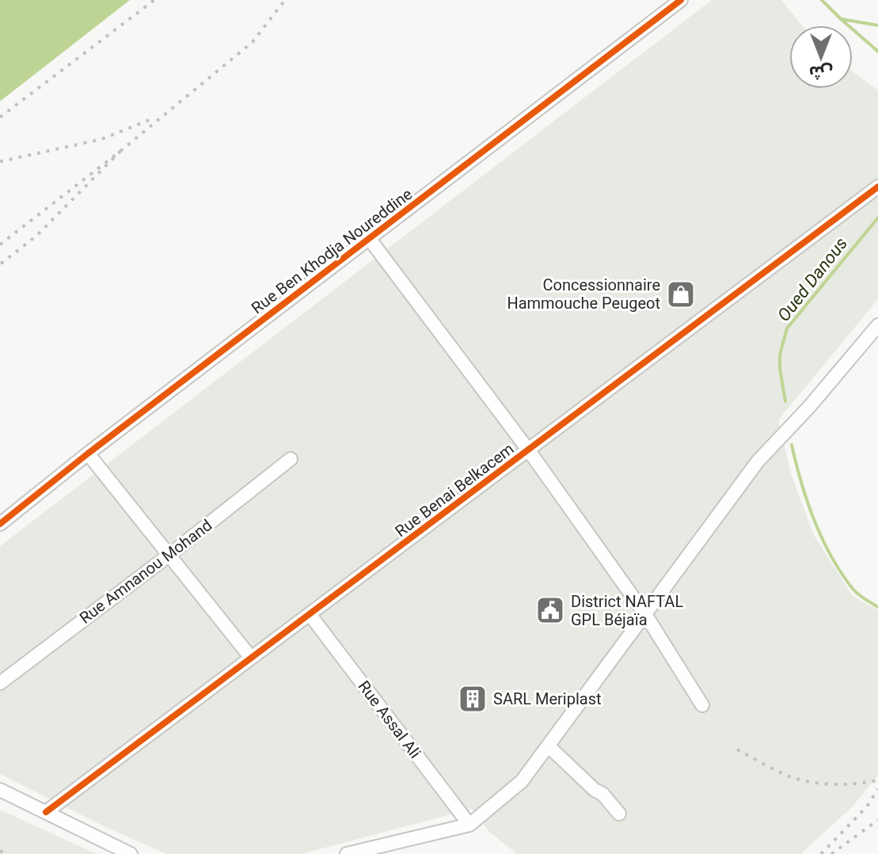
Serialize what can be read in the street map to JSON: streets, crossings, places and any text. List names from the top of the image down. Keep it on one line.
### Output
{"streets":{"street":["Rue Ben Khodja Noureddine","Rue Benai Belkacem","Rue Amnanou Mohand","Rue Assal Ali"]},"crossings":[["Rue Benai Belkacem","Rue Assal Ali"]],"water":["Oued Danous"],"places":{"shop":["Concessionnaire Hammouche Peugeot"],"public building":["District NAFTAL GPL Béjaïa"],"building":["SARL Meriplast"]},"north":"bottom"}
